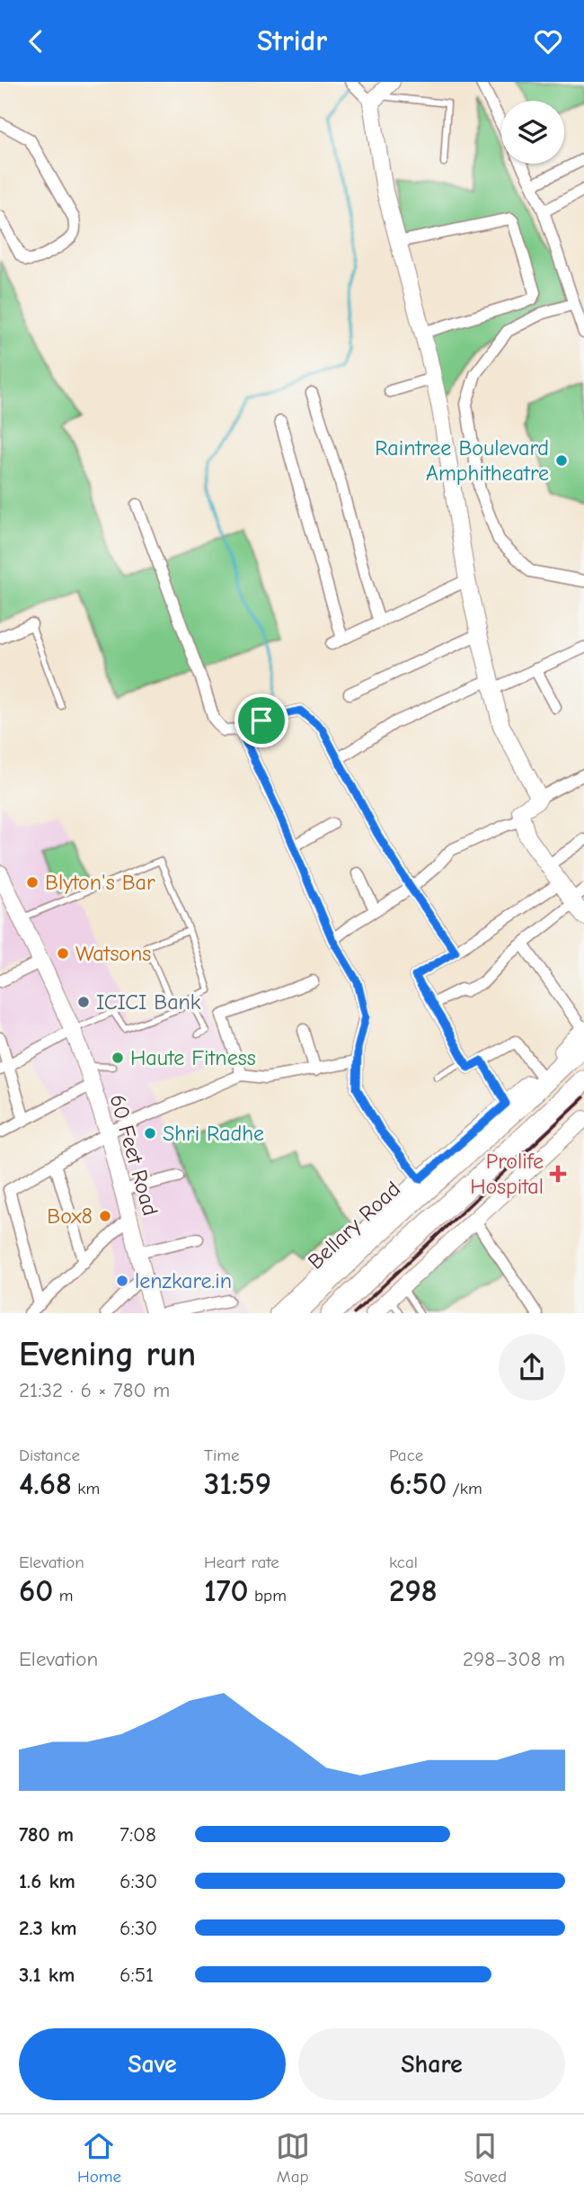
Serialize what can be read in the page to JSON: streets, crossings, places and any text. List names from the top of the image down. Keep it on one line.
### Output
{"streets":{"highway":["Bellary Road"],"street":["60 Feet Road"]},"places":{"other":["Raintree Boulevard Amphitheatre","Blyton's Bar","Watsons","ICICI Bank","Haute Fitness","Shri Radhe","Box8","lenzkare.in"],"health":["Prolife Hospital"]},"page":{"header":"Stridr","heading":["Evening run","21:32 · 6 × 780 m"],"stats":[["Distance","4.68 km"],["Time","31:59"],["Pace","6:50 /km"],["Elevation","60 m"],["Heart rate","170 bpm"],["kcal","298"]],"chart":["Elevation","298–308 m"],"list":[{"name":"780 m","note":"7:08"},{"name":"1.6 km","note":"6:30"},{"name":"2.3 km","note":"6:30"},{"name":"3.1 km","note":"6:51"}],"buttons":["Save","Share"],"tabs":["Home","Map","Saved"]}}
